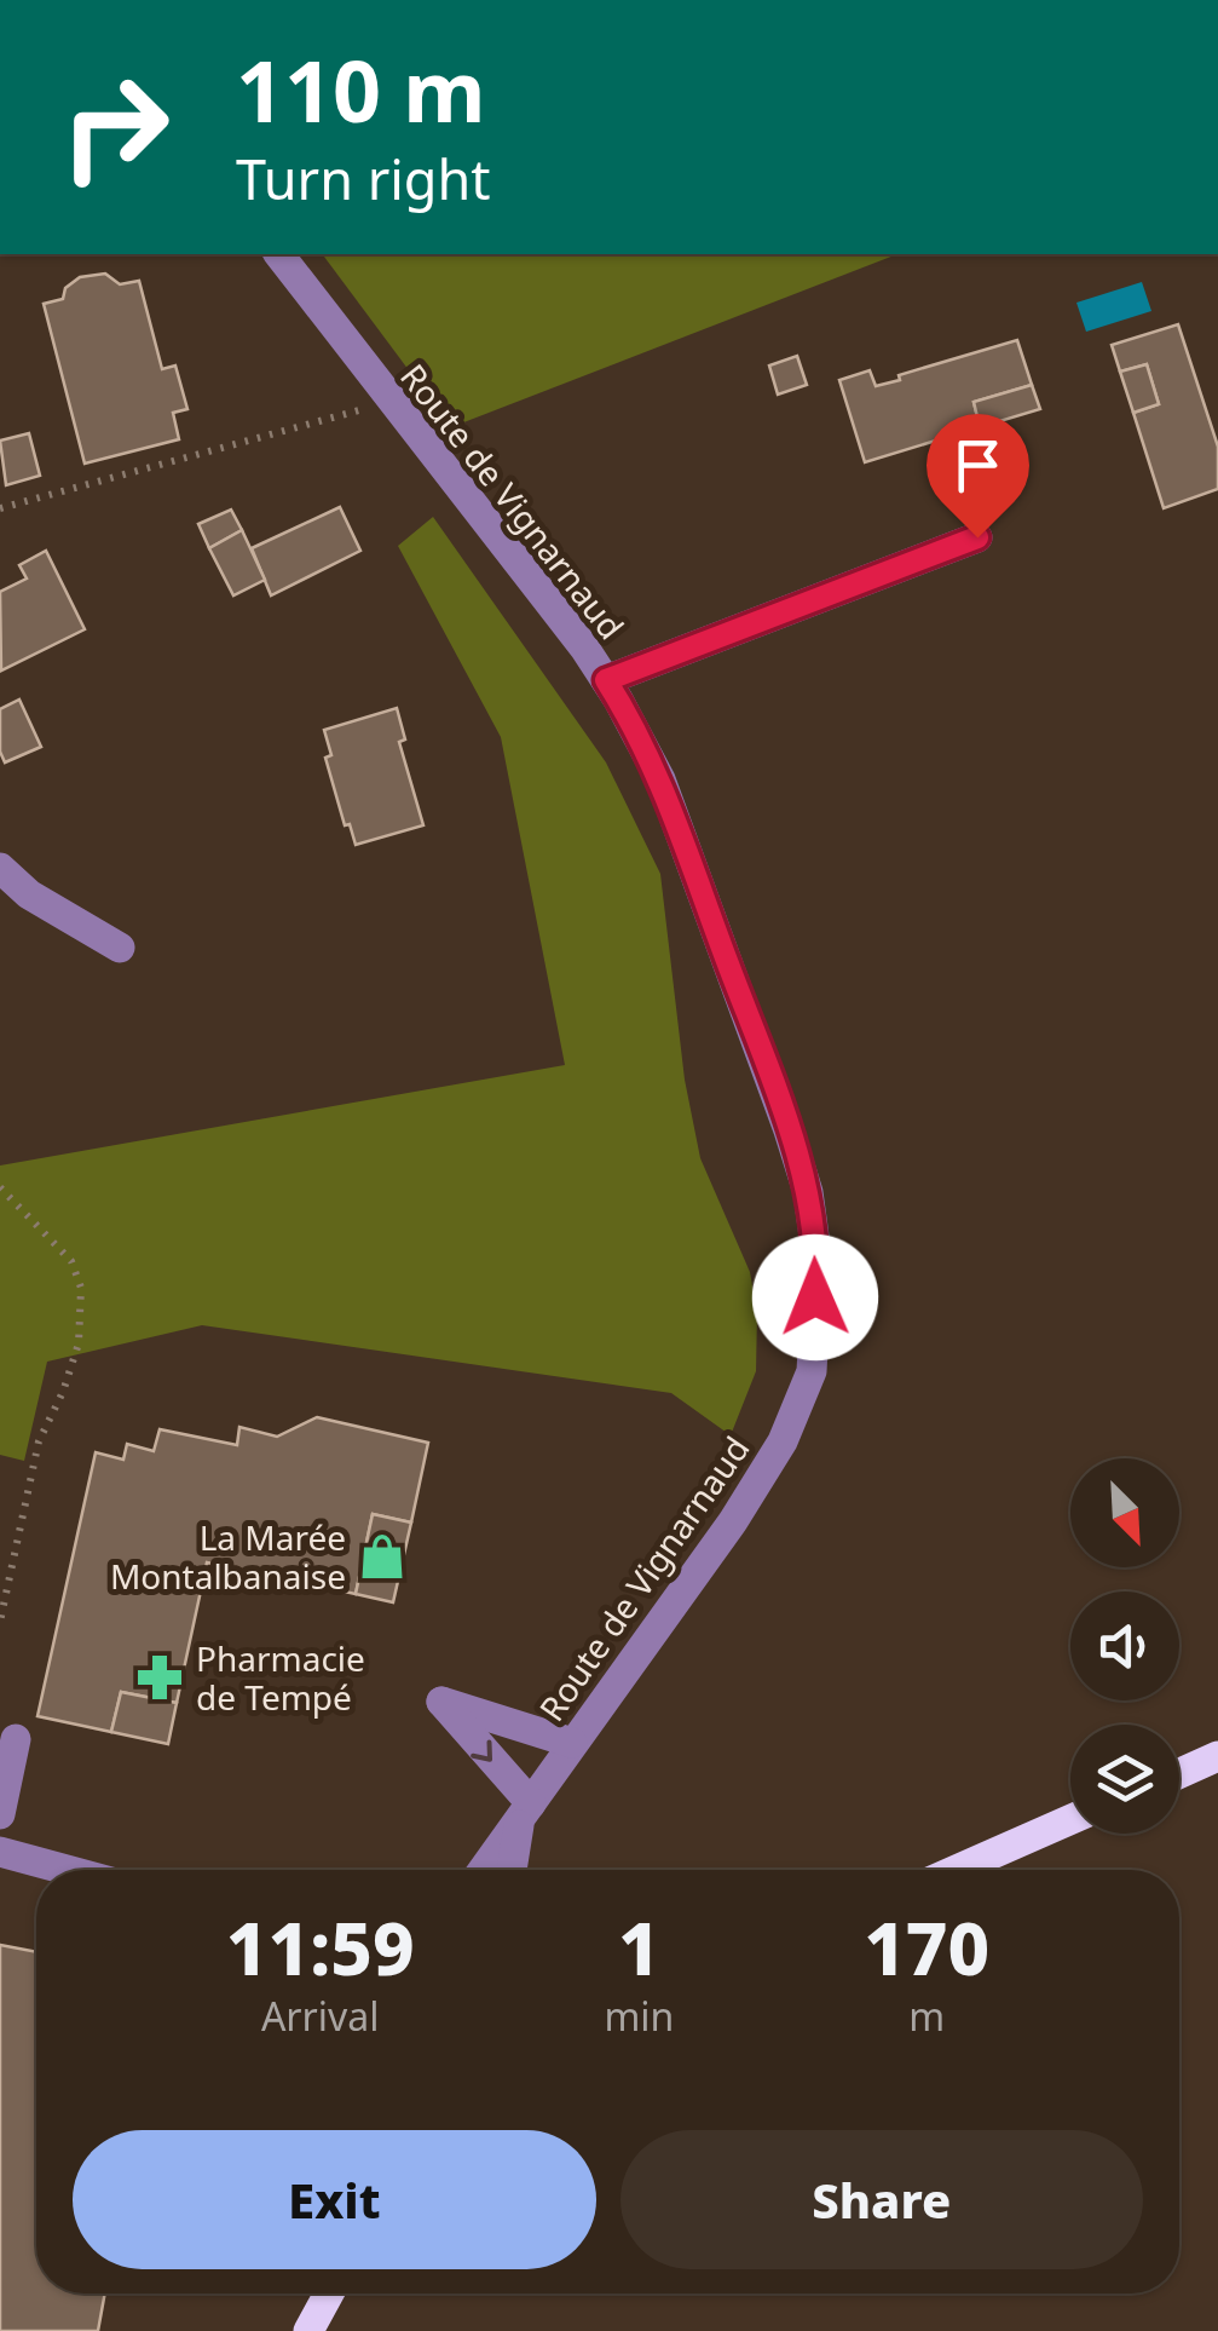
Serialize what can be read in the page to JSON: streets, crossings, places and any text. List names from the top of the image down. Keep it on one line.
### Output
{"streets":{"street":["Route de Vignarnaud"]},"places":{"shop":["La Marée Montalbanaise"],"pharmacy":["Pharmacie de Tempé"]},"north":"bottom right","page":{"turn":["110 m","Turn right"],"eta":["11:59","Arrival","1","min","170","m"],"buttons":["Exit","Share"]}}
